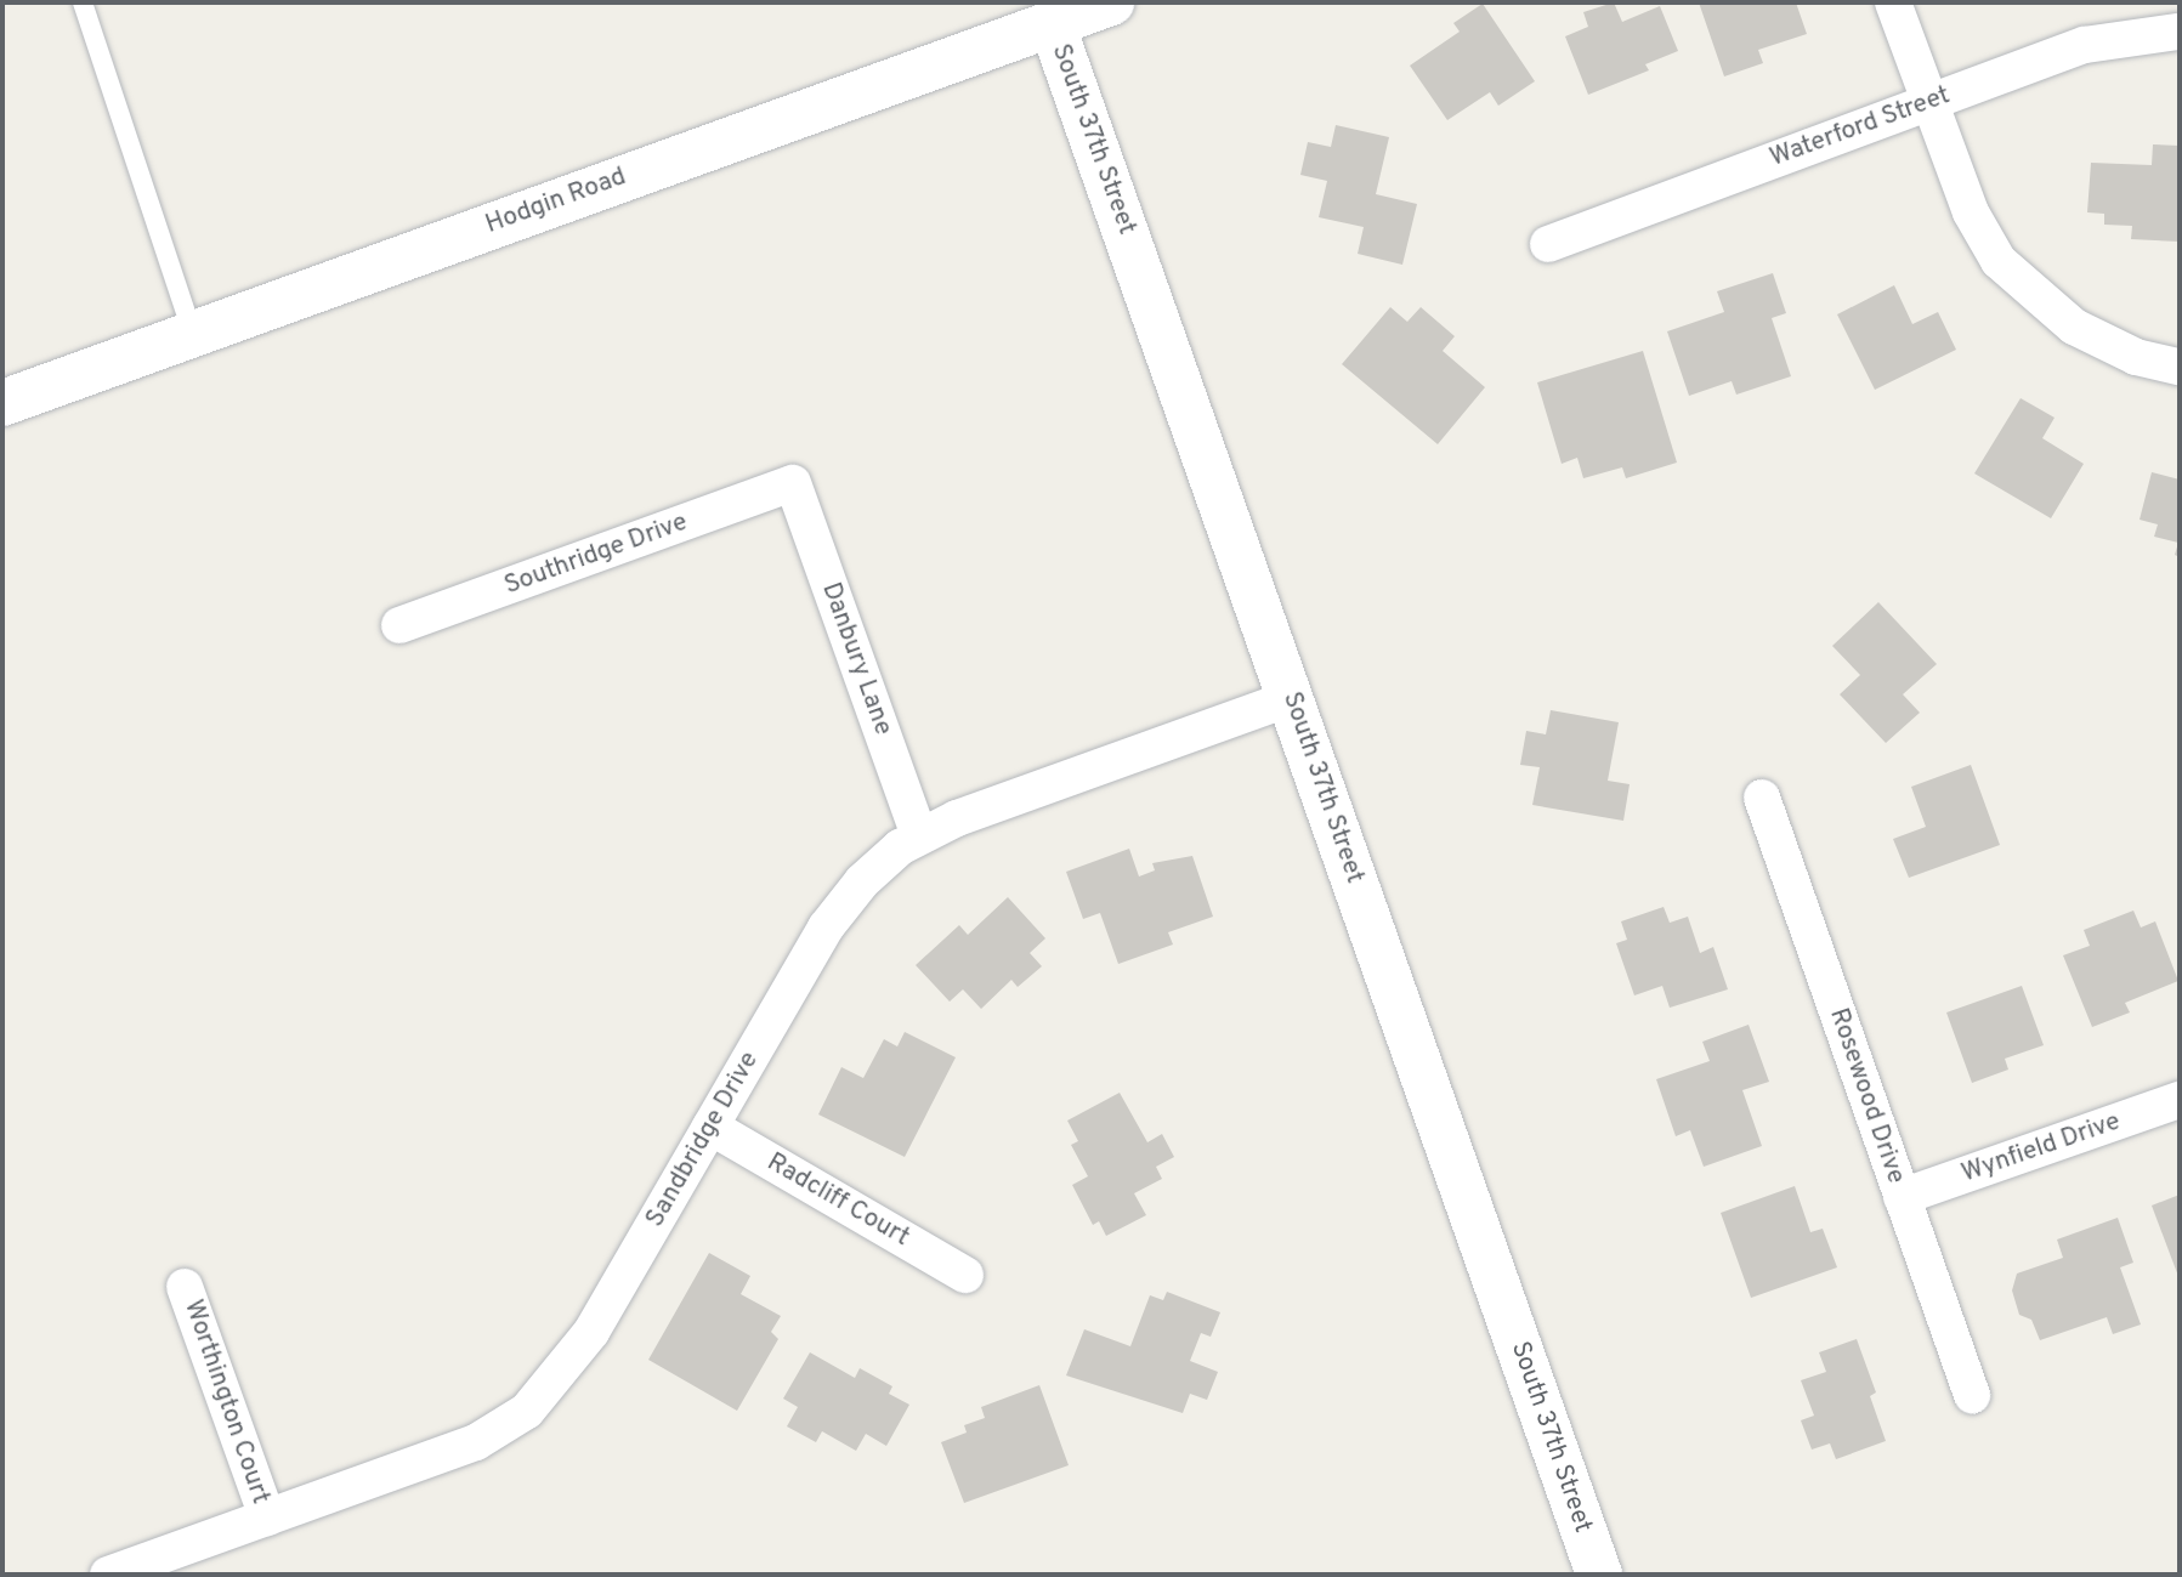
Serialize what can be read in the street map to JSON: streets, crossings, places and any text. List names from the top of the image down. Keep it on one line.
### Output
{"streets":{"street":["Waterford Street","South 37th Street","Hodgin Road","Southridge Drive","Danbury Lane","Rosewood Drive","Sandbridge Drive","Wynfield Drive","Radcliff Court","Worthington Court"]},"crossings":[["South 37th Street","Hodgin Road"],["South 37th Street","Sandbridge Drive"],["Southridge Drive","Danbury Lane"],["Danbury Lane","Sandbridge Drive"],["Rosewood Drive","Wynfield Drive"],["Sandbridge Drive","Radcliff Court"],["Sandbridge Drive","Worthington Court"]]}
